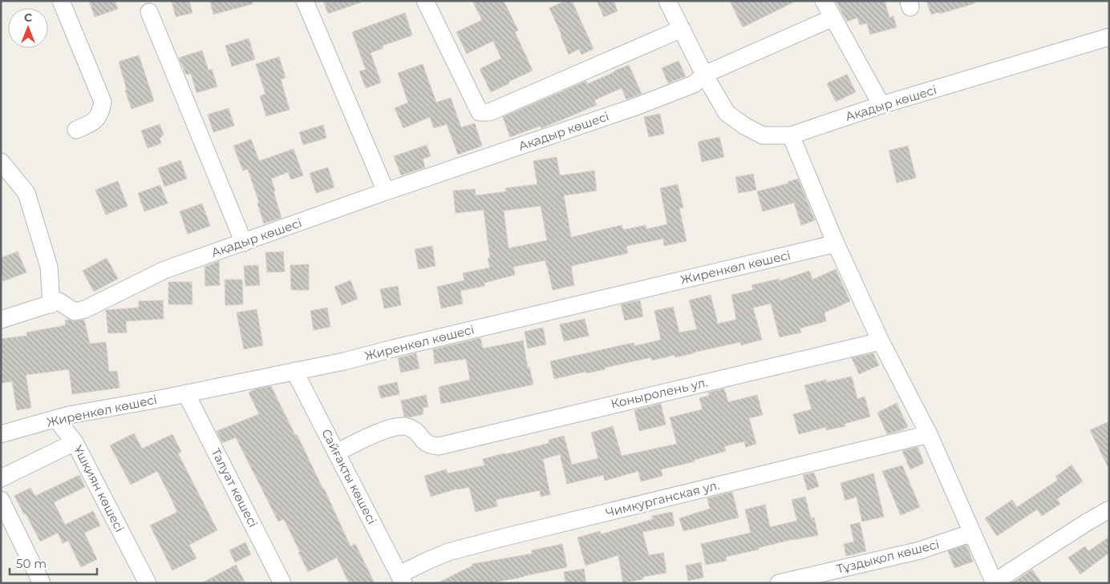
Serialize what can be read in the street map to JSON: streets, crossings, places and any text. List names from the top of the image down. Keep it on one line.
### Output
{"streets":{"street":["Ақадыр көшесі","Жиренкөл көшесі","Коныролень ул.","Сайғақты көшесі","Талуат көшесі","Ұшқиян көшесі","Чимкурганская ул.","Тұздықол көшесі"]},"crossings":[["Жиренкөл көшесі","Сайғақты көшесі"],["Жиренкөл көшесі","Талуат көшесі"],["Жиренкөл көшесі","Ұшқиян көшесі"],["Коныролень ул.","Сайғақты көшесі"],["Сайғақты көшесі","Чимкурганская ул."]],"scale_bar":"50 m","north":"top"}
